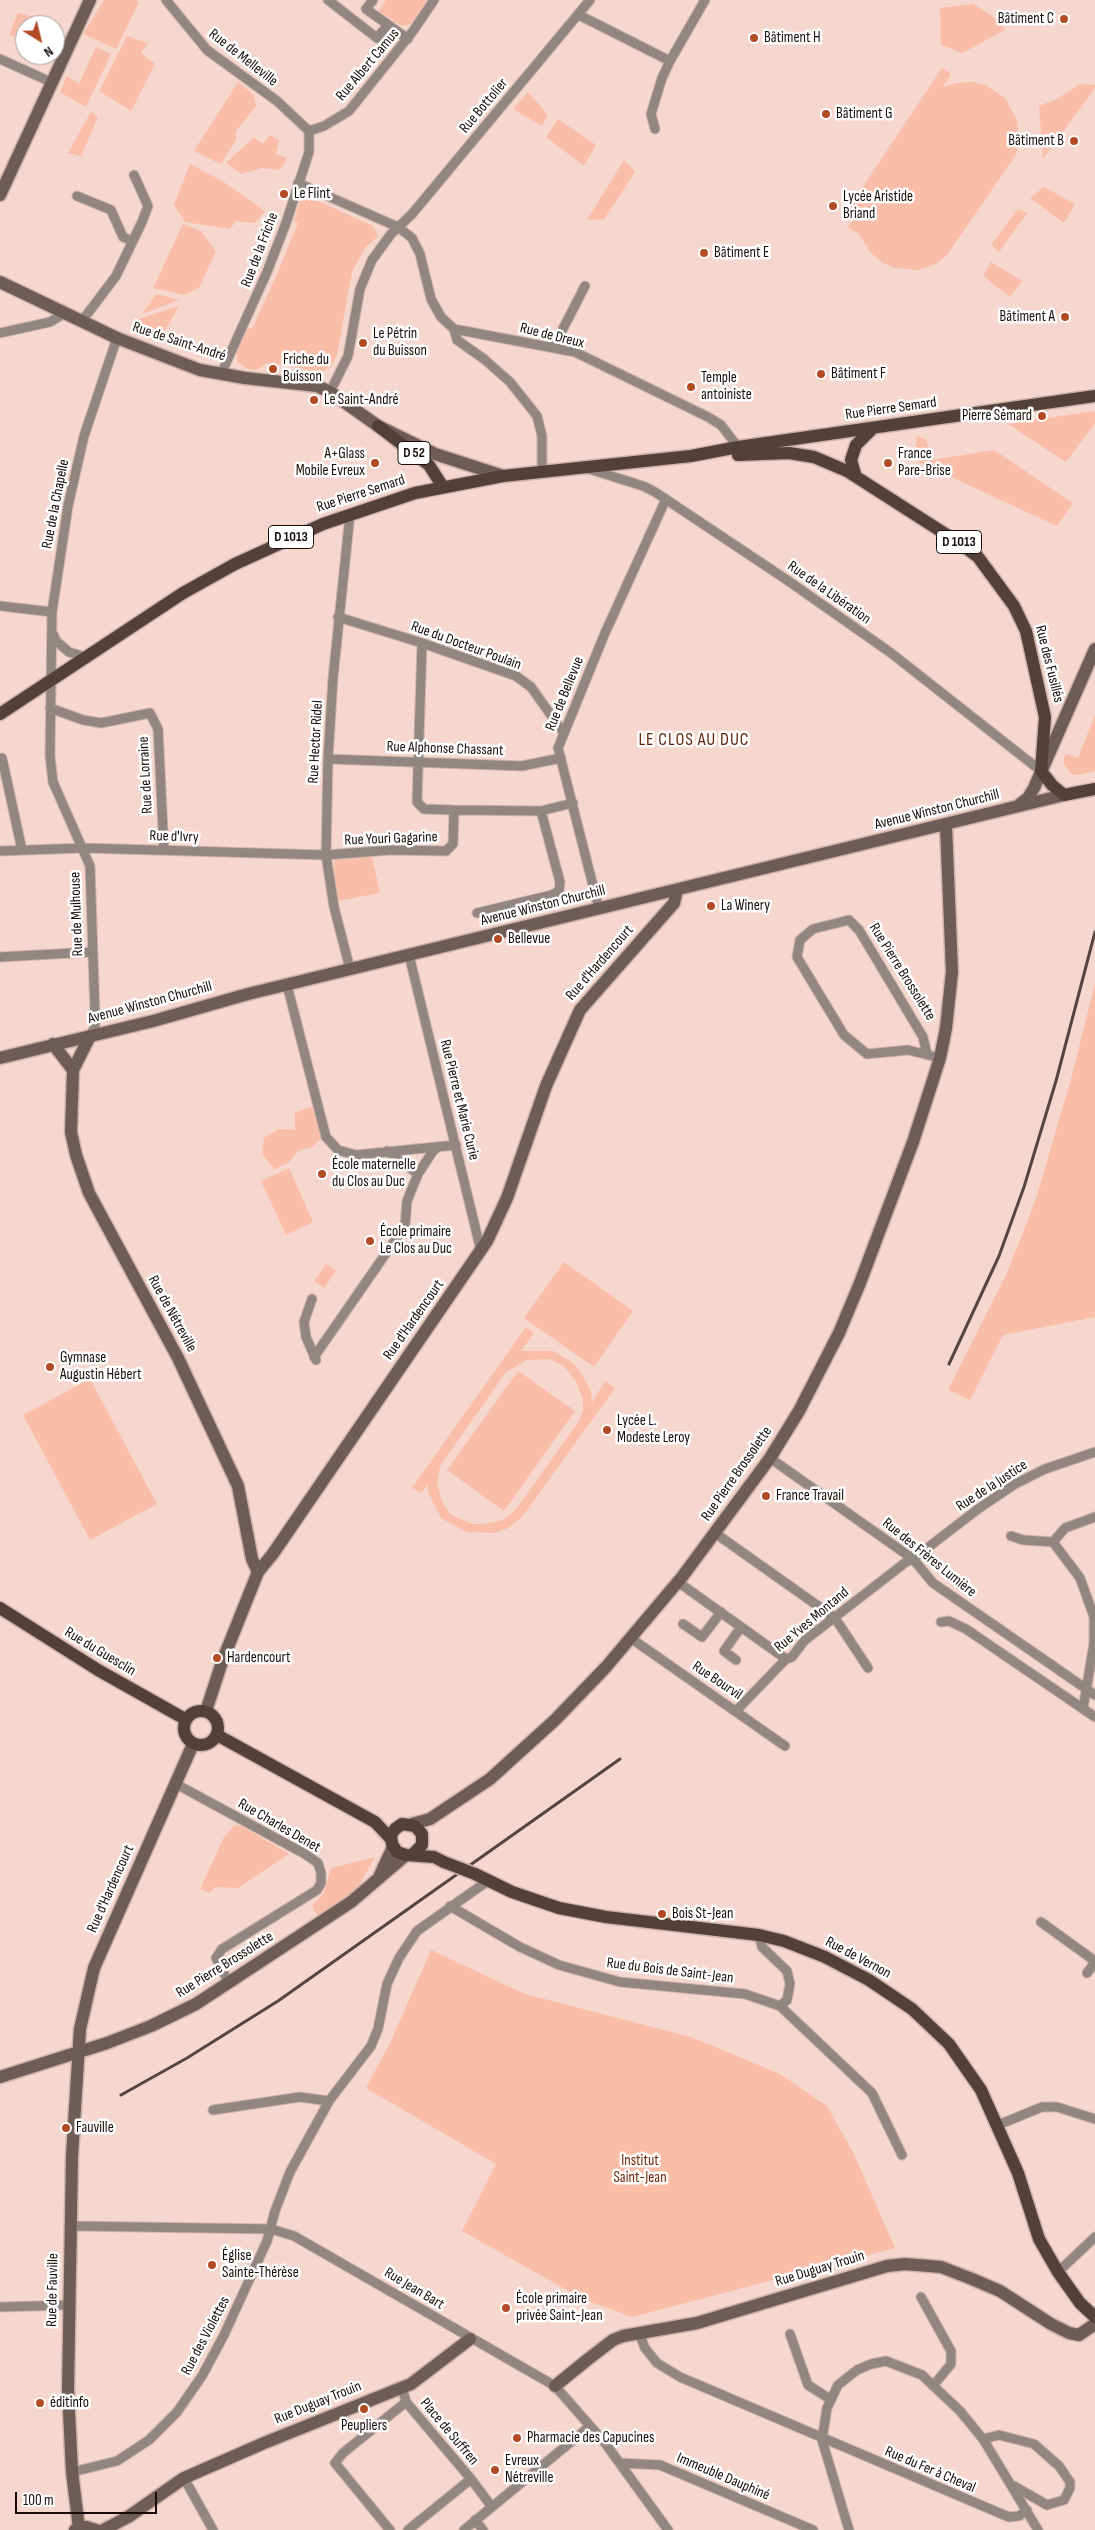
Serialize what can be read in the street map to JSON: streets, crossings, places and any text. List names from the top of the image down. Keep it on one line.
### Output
{"streets":{"main road":["Rue de Saint-André","Rue Pierre Semard","D 52","D 1013","Rue des Fusillés","Avenue Winston Churchill","Rue d'Hardencourt","Rue Pierre Brossolette","Rue de Nétreville","Rue du Guesclin","Rue de Vernon","Rue Duguay Trouin","Rue de Fauville"],"street":["Rue de Melleville","Rue Albert Camus","Rue Bottolier","Rue de la Friche","Rue de Dreux","Rue de la Chapelle","Rue de la Libération","Rue du Docteur Poulain","Rue de Bellevue","Rue Hector Ridel","Rue Alphonse Chassant","Rue de Lorraine","Rue d'Ivry","Rue Youri Gagarine","Rue de Mulhouse","Rue Pierre et Marie Curie","Rue de la Justice","Rue des Frères Lumière","Rue Yves Montand","Rue Bourvil","Rue Charles Denet","Rue du Bois de Saint-Jean","Rue Jean Bart","Rue des Violettes","Place de Suffren","Rue du Fer à Cheval","Immeuble Dauphiné"]},"crossings":[["Rue de Melleville","Rue Albert Camus"],["Rue de Melleville","Rue de la Friche"],["Rue Albert Camus","Rue de la Friche"],["Rue Bottolier","Rue de Saint-André"],["Rue de la Friche","Rue de Saint-André"],["Rue de Dreux","Rue Pierre Semard"],["Rue de Saint-André","D 52"],["Rue de Saint-André","Rue de la Chapelle"],["Rue Pierre Semard","D 52"],["Rue Pierre Semard","Rue de la Chapelle"],["Rue Pierre Semard","Rue de la Libération"],["Rue Pierre Semard","Rue des Fusillés"],["Rue Pierre Semard","Rue Hector Ridel"],["Rue Pierre Semard","Rue de Mulhouse"],["Rue de la Chapelle","Rue de Mulhouse"],["Rue de la Libération","Rue des Fusillés"],["Rue de la Libération","Rue de Bellevue"],["Rue du Docteur Poulain","Rue de Bellevue"],["Rue du Docteur Poulain","Rue Hector Ridel"],["Rue de Bellevue","Rue Alphonse Chassant"],["Rue de Bellevue","Avenue Winston Churchill"],["Rue Hector Ridel","Rue Alphonse Chassant"],["Rue Hector Ridel","Avenue Winston Churchill"],["Rue Hector Ridel","Rue d'Ivry"],["Rue Hector Ridel","Rue Youri Gagarine"],["Rue de Lorraine","Rue d'Ivry"],["Rue de Lorraine","Rue de Mulhouse"],["Avenue Winston Churchill","Rue de Mulhouse"],["Avenue Winston Churchill","Rue d'Hardencourt"],["Avenue Winston Churchill","Rue Pierre Brossolette"],["Avenue Winston Churchill","Rue Pierre et Marie Curie"],["Avenue Winston Churchill","Rue de Nétreville"],["Rue d'Ivry","Rue Youri Gagarine"],["Rue d'Ivry","Rue de Mulhouse"],["Rue de Mulhouse","Rue de Nétreville"],["Rue d'Hardencourt","Rue Pierre Brossolette"],["Rue d'Hardencourt","Rue Pierre et Marie Curie"],["Rue d'Hardencourt","Rue de Nétreville"],["Rue d'Hardencourt","Rue du Guesclin"],["Rue d'Hardencourt","Rue Charles Denet"],["Rue d'Hardencourt","Rue de Fauville"],["Rue Pierre Brossolette","Rue des Frères Lumière"],["Rue Pierre Brossolette","Rue Bourvil"],["Rue Pierre Brossolette","Rue Charles Denet"],["Rue Pierre Brossolette","Rue de Vernon"],["Rue Pierre Brossolette","Rue de Fauville"],["Rue de la Justice","Rue des Frères Lumière"],["Rue de la Justice","Rue Yves Montand"],["Rue des Frères Lumière","Rue Yves Montand"],["Rue Yves Montand","Rue Bourvil"],["Rue de Vernon","Rue des Violettes"],["Rue du Bois de Saint-Jean","Rue des Violettes"],["Rue Duguay Trouin","Rue Jean Bart"],["Rue Duguay Trouin","Place de Suffren"],["Rue Duguay Trouin","Rue du Fer à Cheval"],["Rue Jean Bart","Rue de Fauville"],["Rue Jean Bart","Rue des Violettes"],["Rue Jean Bart","Immeuble Dauphiné"],["Rue de Fauville","Rue des Violettes"]],"districts":["LE CLOS AU DUC"],"parks":["Institut Saint-Jean"],"places":["Bâtiment C","Bâtiment H","Bâtiment G","Bâtiment B","Le Flint","Lycée Aristide Briand","Bâtiment E","Bâtiment A","Le Pétrin du Buisson","Friche du Buisson","Bâtiment F","Temple antoiniste","Le Saint-André","Pierre Sémard","A+Glass Mobile Evreux","France Pare-Brise","La Winery","Bellevue","École maternelle du Clos au Duc","École primaire Le Clos au Duc","Gymnase Augustin Hébert","Lycée L. Modeste Leroy","France Travail","Hardencourt","Bois St-Jean","Fauville","Église Sainte-Thérèse","École primaire privée Saint-Jean","éditinfo","Peupliers","Pharmacie des Capucines","Evreux Nétreville"],"scale_bar":"100 m","north":"bottom right"}
